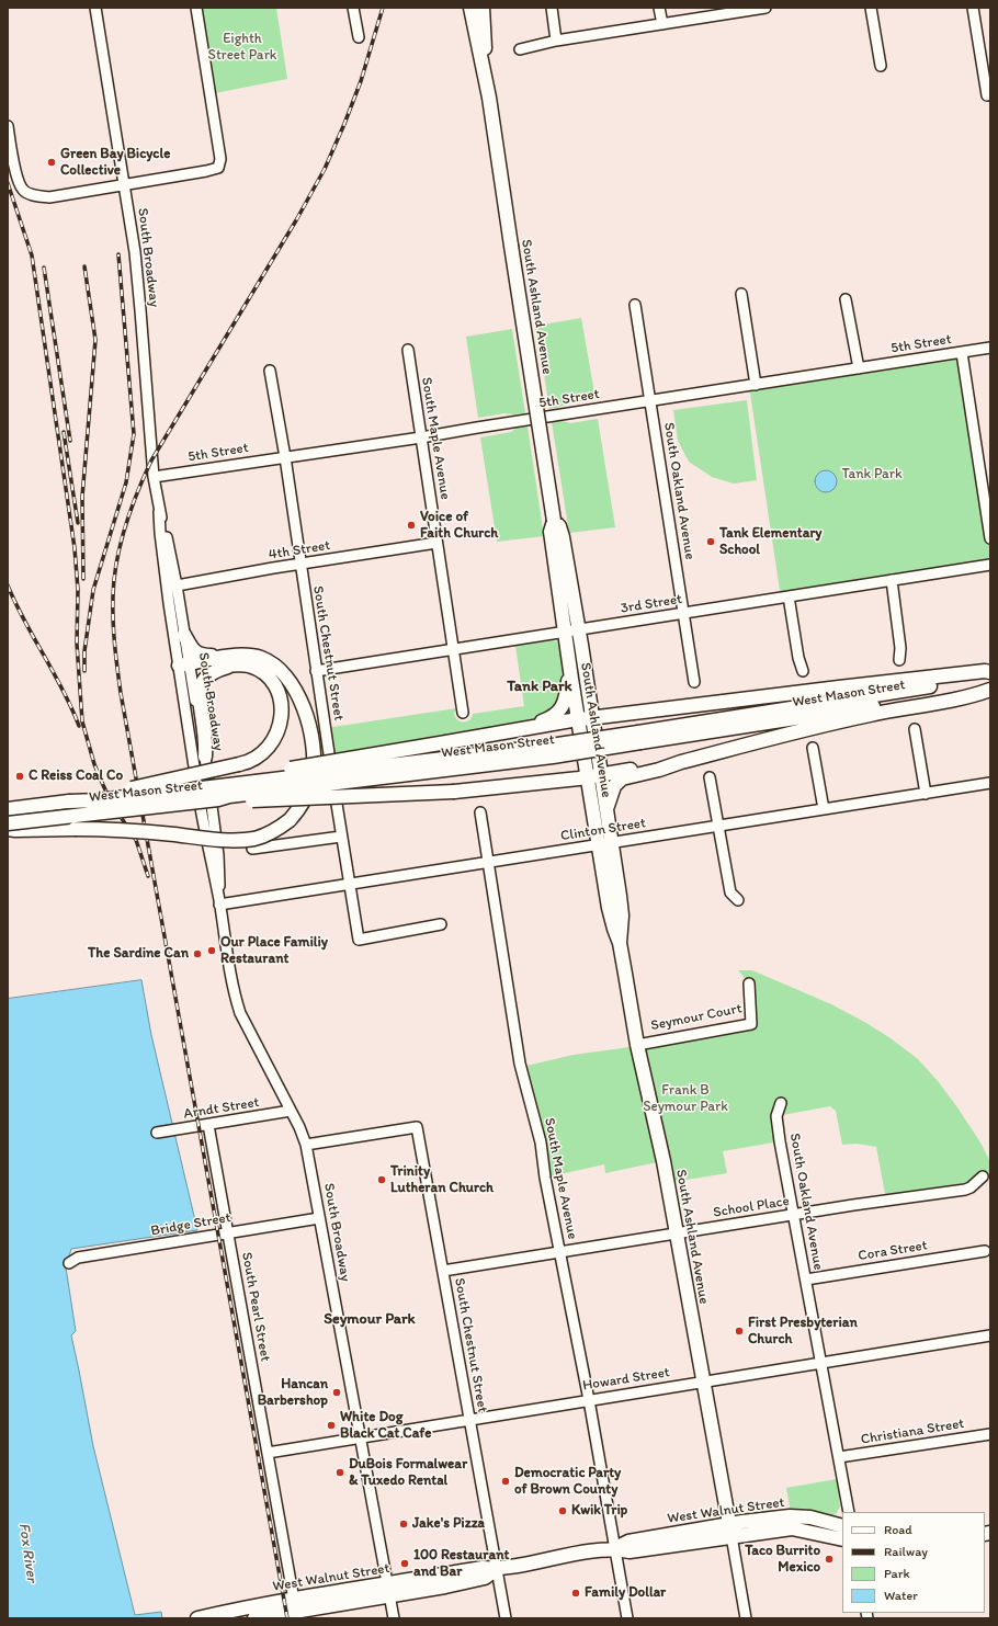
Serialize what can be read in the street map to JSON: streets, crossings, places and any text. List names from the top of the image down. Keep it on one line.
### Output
{"streets":{"main road":["South Ashland Avenue","West Mason Street","West Walnut Street"],"street":["South Broadway","5th Street","South Maple Avenue","South Oakland Avenue","4th Street","3rd Street","South Chestnut Street","Clinton Street","Seymour Court","Arndt Street","School Place","Bridge Street","Cora Street","South Pearl Street","Howard Street","Christiana Street"]},"crossings":[["South Broadway","5th Street"],["South Broadway","4th Street"],["South Broadway","South Chestnut Street"],["South Broadway","Clinton Street"],["South Broadway","Arndt Street"],["South Broadway","Bridge Street"],["South Broadway","Howard Street"],["South Broadway","West Walnut Street"],["South Ashland Avenue","3rd Street"],["South Ashland Avenue","Clinton Street"],["South Ashland Avenue","Seymour Court"],["South Ashland Avenue","School Place"],["South Ashland Avenue","Howard Street"],["South Ashland Avenue","West Walnut Street"],["5th Street","South Maple Avenue"],["5th Street","South Oakland Avenue"],["5th Street","South Chestnut Street"],["South Maple Avenue","4th Street"],["South Maple Avenue","3rd Street"],["South Maple Avenue","Clinton Street"],["South Maple Avenue","School Place"],["South Maple Avenue","Howard Street"],["South Maple Avenue","West Walnut Street"],["South Oakland Avenue","3rd Street"],["South Oakland Avenue","School Place"],["South Oakland Avenue","Cora Street"],["South Oakland Avenue","Howard Street"],["South Oakland Avenue","Christiana Street"],["4th Street","South Chestnut Street"],["3rd Street","South Chestnut Street"],["South Chestnut Street","Clinton Street"],["South Chestnut Street","School Place"],["South Chestnut Street","Howard Street"],["South Chestnut Street","West Walnut Street"],["Arndt Street","South Pearl Street"],["Bridge Street","South Pearl Street"],["South Pearl Street","Howard Street"],["South Pearl Street","West Walnut Street"]],"districts":["Tank Park","Seymour Park"],"water":["Fox River"],"parks":["Eighth Street Park","Tank Park","Frank B Seymour Park"],"places":["Green Bay Bicycle Collective","Voice of Faith Church","Tank Elementary School","C Reiss Coal Co","Our Place Familiy Restaurant","The Sardine Can","Trinity Lutheran Church","First Presbyterian Church","Hancan Barbershop","White Dog Black Cat Cafe","DuBois Formalwear & Tuxedo Rental","Democratic Party of Brown County","Kwik Trip","Jake's Pizza","Taco Burrito Mexico","100 Restaurant and Bar","Family Dollar"],"legend":["Road","Railway","Park","Water"]}
